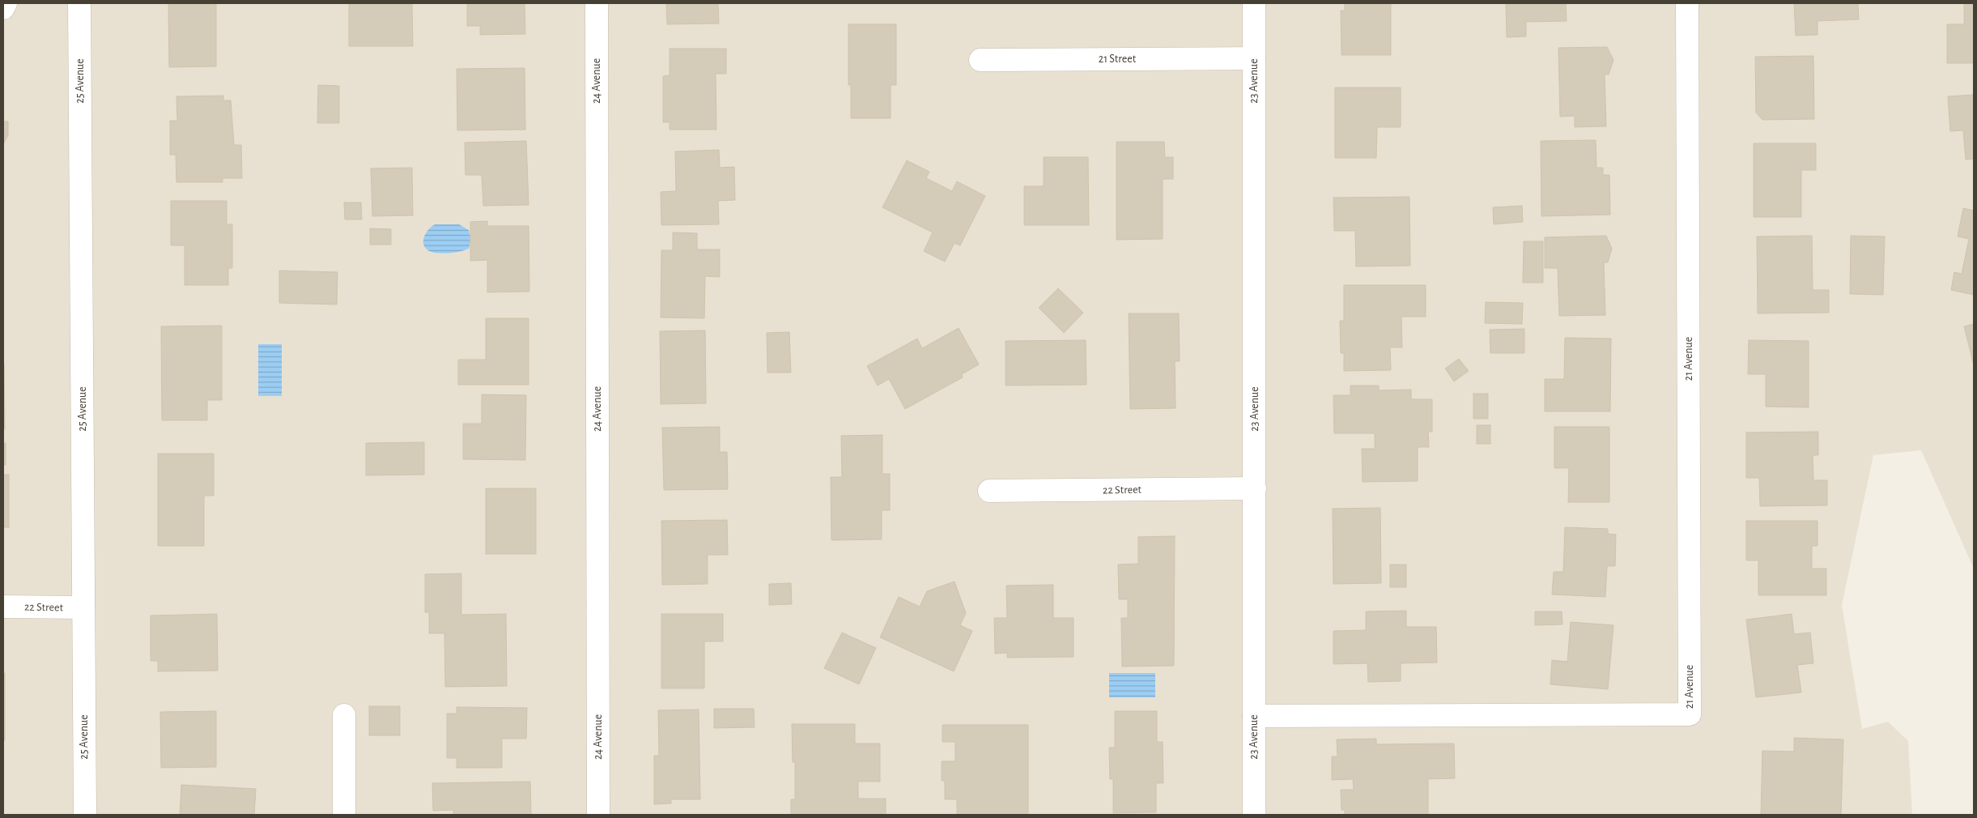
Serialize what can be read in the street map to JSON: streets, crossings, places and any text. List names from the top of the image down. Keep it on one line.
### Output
{"streets":{"street":["21 Street","25 Avenue","24 Avenue","23 Avenue","21 Avenue","22 Street"]},"crossings":[["21 Street","23 Avenue"],["25 Avenue","22 Street"],["23 Avenue","21 Avenue"],["23 Avenue","22 Street"]]}
